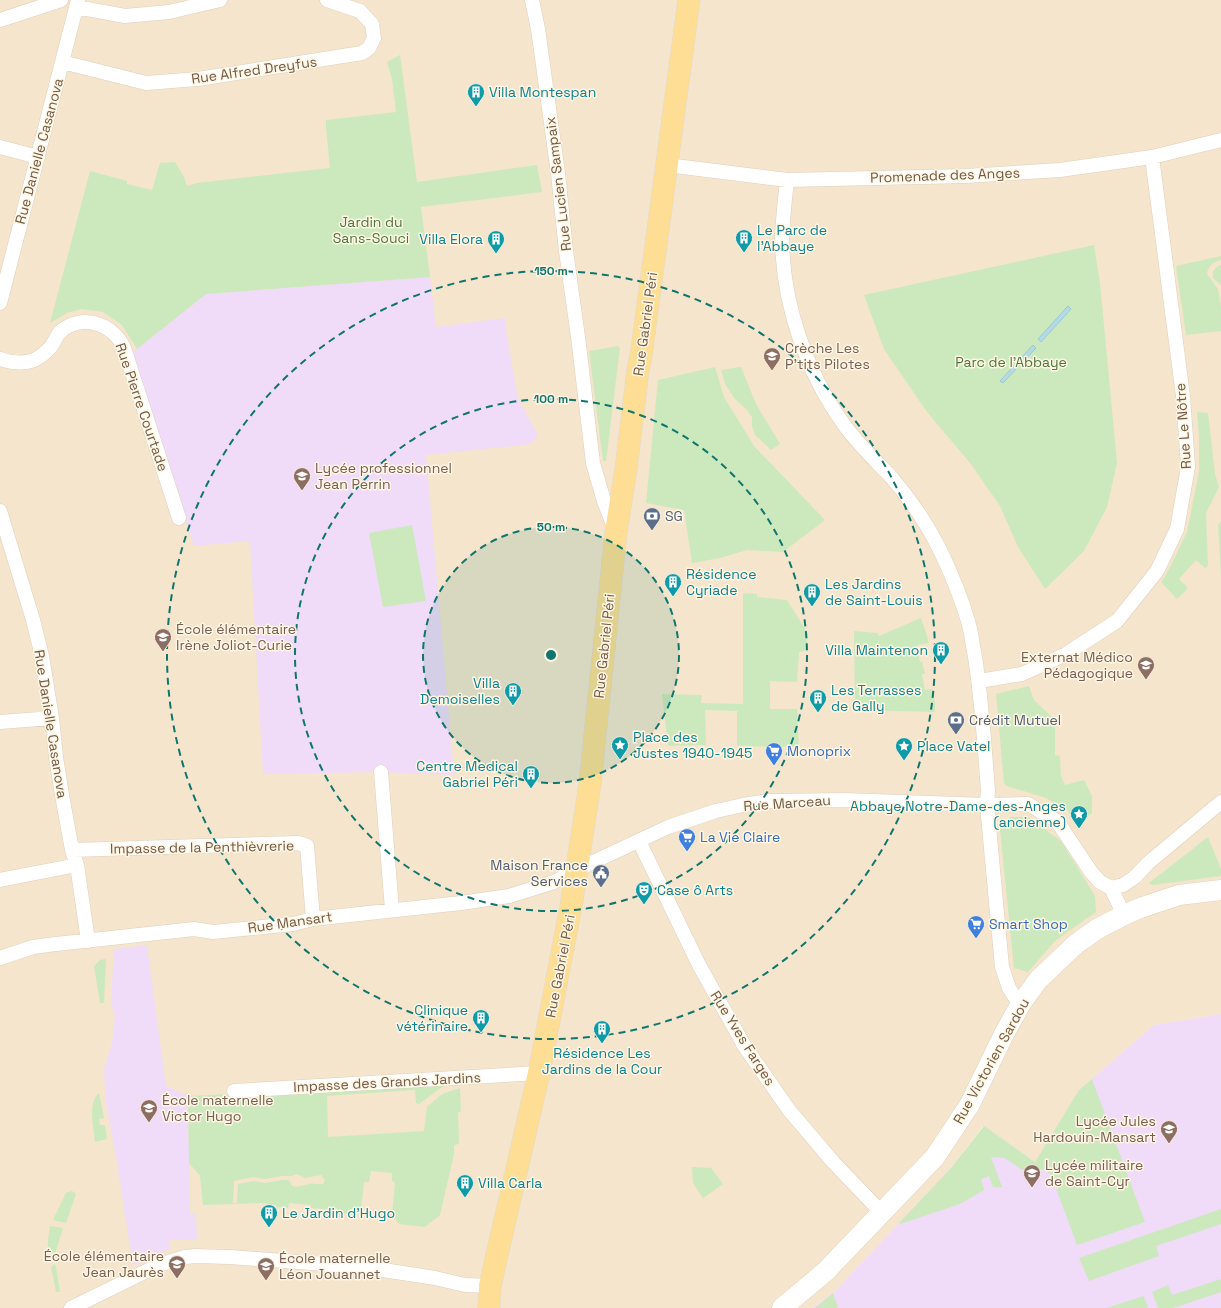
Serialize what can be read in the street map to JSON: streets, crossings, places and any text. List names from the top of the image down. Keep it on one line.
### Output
{"streets":{"main road":["Rue Gabriel Péri"],"street":["Rue Alfred Dreyfus","Rue Danielle Casanova","Promenade des Anges","Rue Lucien Sampaix","Rue Pierre Courtade","Rue Le Nôtre","Rue Marceau","Impasse de la Penthièvrerie","Rue Mansart","Rue Yves Farges","Rue Victorien Sardou","Impasse des Grands Jardins"]},"crossings":[["Rue Alfred Dreyfus","Rue Danielle Casanova"],["Rue Danielle Casanova","Impasse de la Penthièvrerie"],["Rue Danielle Casanova","Rue Mansart"],["Promenade des Anges","Rue Gabriel Péri"],["Promenade des Anges","Rue Le Nôtre"],["Rue Lucien Sampaix","Rue Gabriel Péri"],["Rue Gabriel Péri","Rue Marceau"],["Rue Gabriel Péri","Rue Mansart"],["Rue Gabriel Péri","Impasse des Grands Jardins"],["Rue Marceau","Rue Mansart"],["Rue Marceau","Rue Yves Farges"],["Impasse de la Penthièvrerie","Rue Mansart"],["Rue Yves Farges","Rue Victorien Sardou"]],"parks":["Jardin du Sans-Souci","Parc de l'Abbaye"],"places":{"building":["Villa Montespan","Le Parc de l'Abbaye","Villa Elora","Résidence Cyriade","Les Jardins de Saint-Louis","Villa Maintenon","Villa Demoiselles","Les Terrasses de Gally","Centre Medical Gabriel Péri","Clinique vétérinaire","Résidence Les Jardins de la Cour","Villa Carla","Le Jardin d'Hugo"],"school or university":["Crèche Les P'tits Pilotes","Lycée professionnel Jean Perrin","École élémentaire Irène Joliot-Curie","Externat Médico Pédagogique","École maternelle Victor Hugo","Lycée Jules Hardouin-Mansart","Lycée militaire de Saint-Cyr","École élémentaire Jean Jaurès","École maternelle Léon Jouannet"],"bank":["SG","Crédit Mutuel"],"place":["Place des Justes 1940-1945","Place Vatel","Abbaye Notre-Dame-des-Anges (ancienne)"],"supermarket":["Monoprix","La Vie Claire","Smart Shop"],"public building":["Maison France Services"],"theatre":["Case ô Arts"]},"rings":["150 m","100 m","50 m"]}
